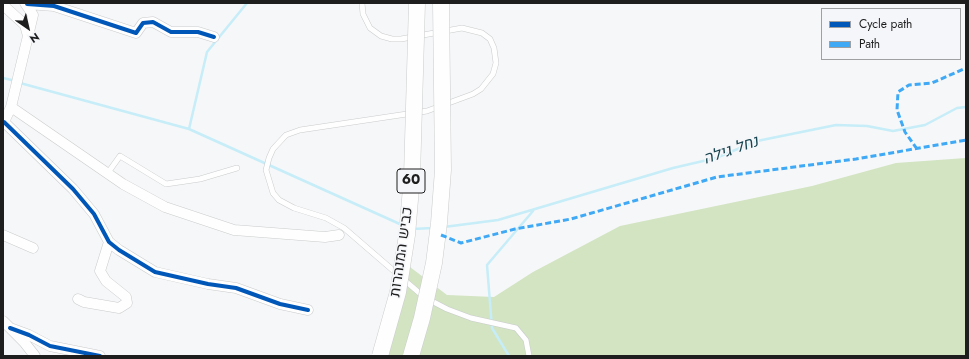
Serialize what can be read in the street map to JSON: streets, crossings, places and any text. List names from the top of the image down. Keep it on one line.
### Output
{"streets":{"highway":["60","כביש המנהרות"]},"water":["נחל גילה"],"legend":["Cycle path","Path"],"north":"bottom right"}
